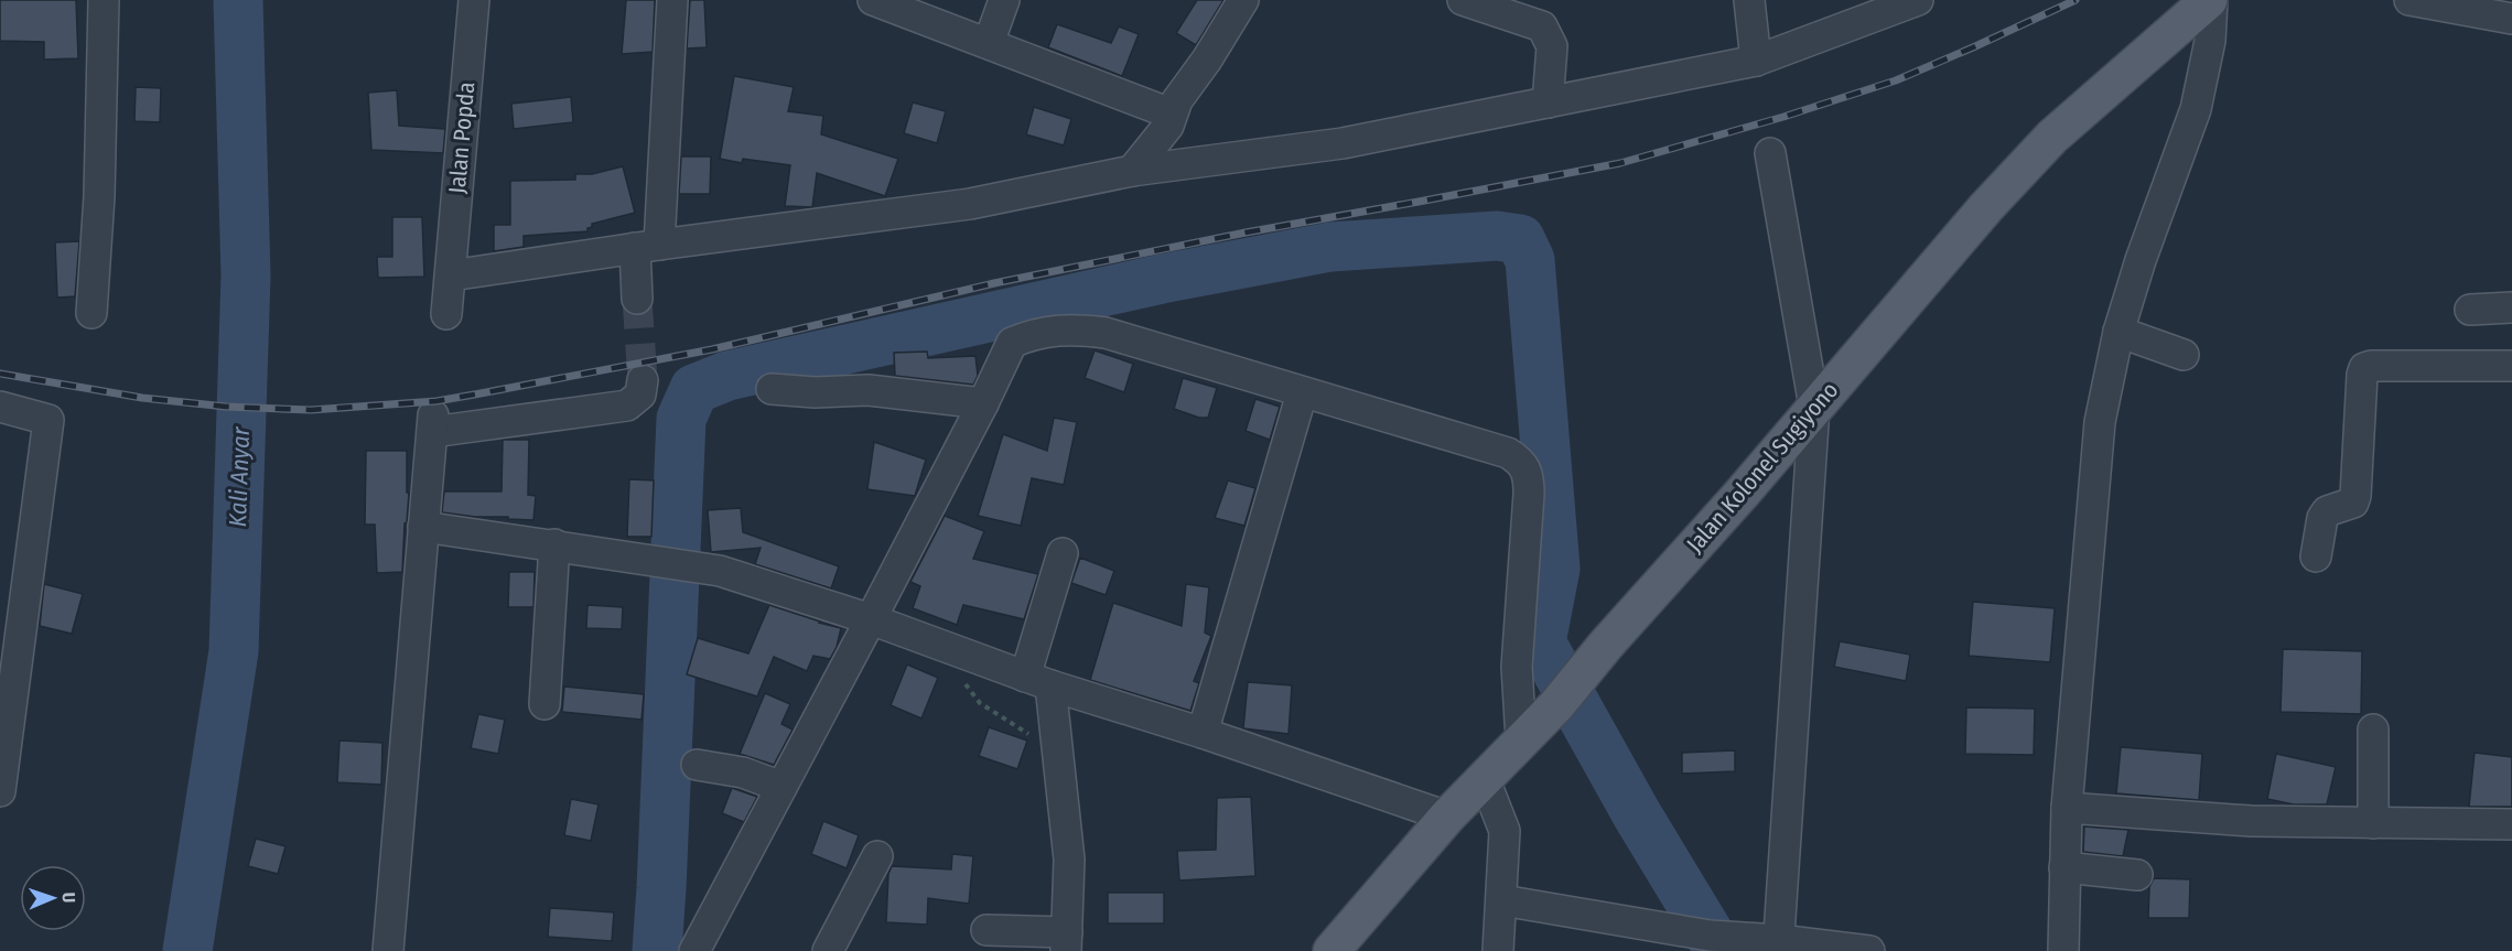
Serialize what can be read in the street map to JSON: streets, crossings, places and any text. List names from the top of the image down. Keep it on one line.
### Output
{"streets":{"main road":["Jalan Kolonel Sugiyono"],"street":["Jalan Popda"]},"water":["Kali Anyar"],"north":"right"}
